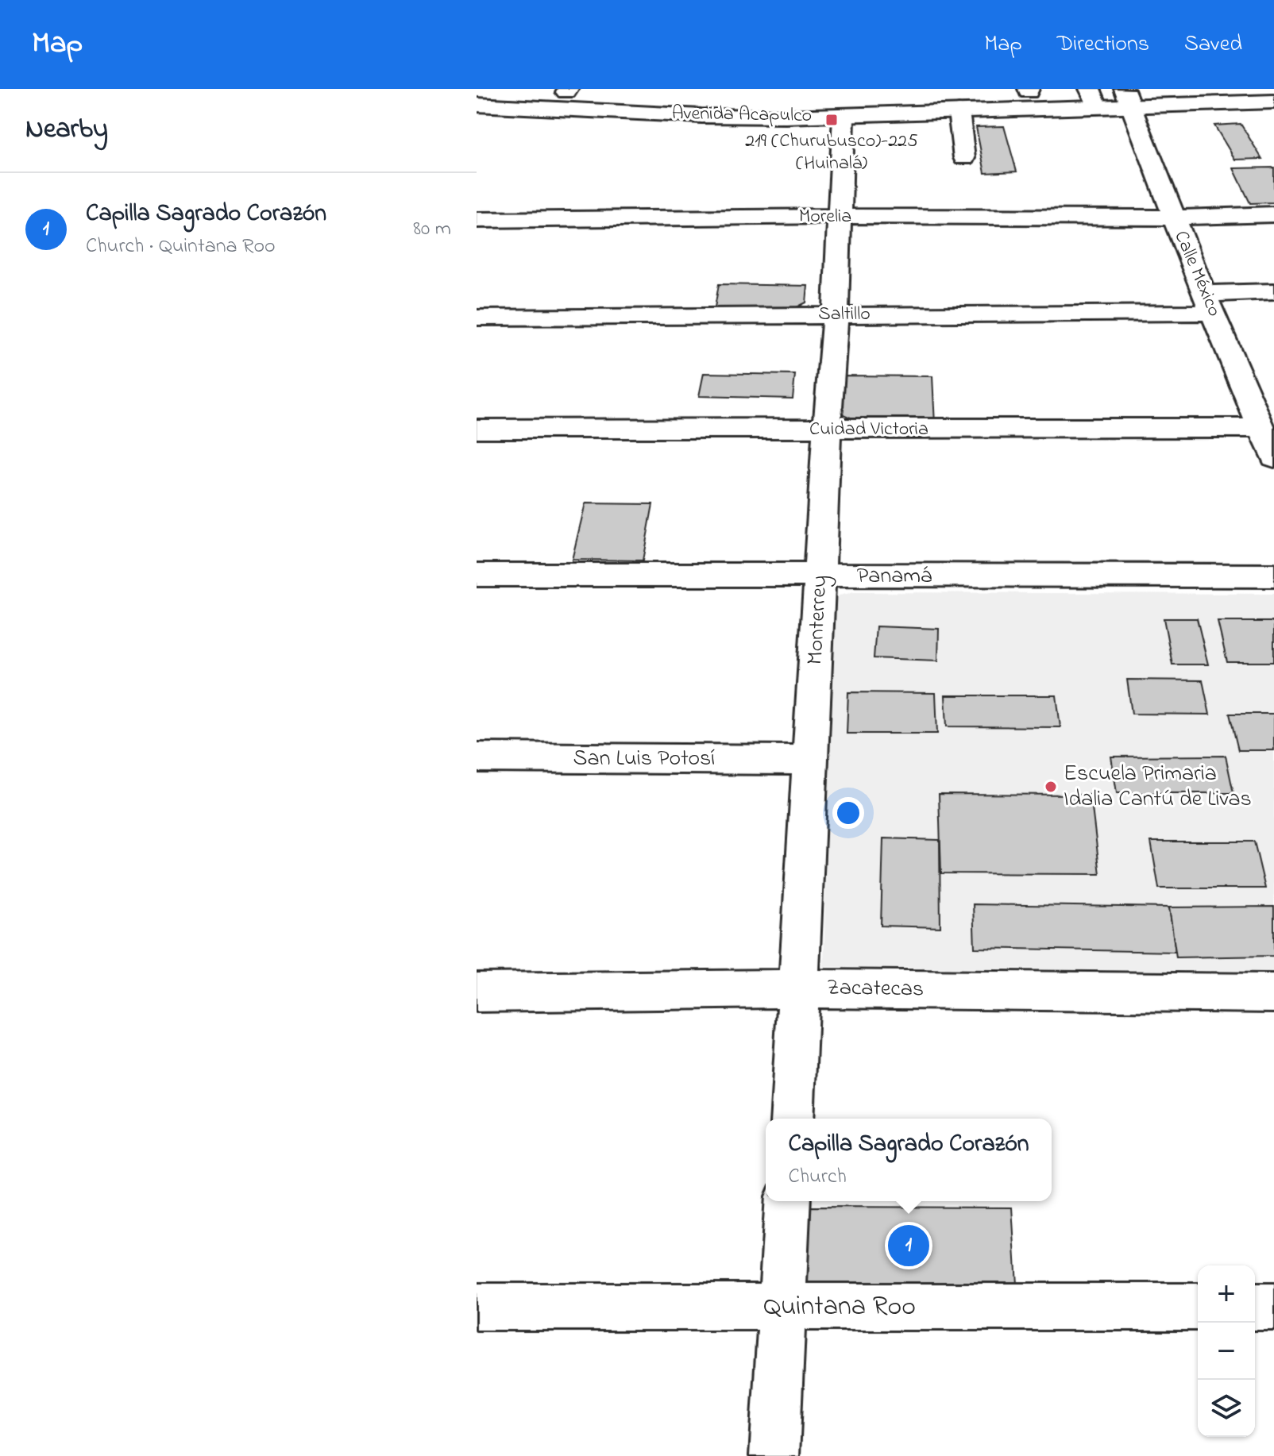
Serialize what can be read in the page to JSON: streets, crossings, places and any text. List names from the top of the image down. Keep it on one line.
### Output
{"streets":{"street":["Avenida Acapulco","Morelia","Calle México","Saltillo","Cuidad Victoria","Panamá","Monterrey","San Luis Potosí","Zacatecas","Quintana Roo"]},"crossings":[["Avenida Acapulco","Calle México"],["Avenida Acapulco","Monterrey"],["Morelia","Calle México"],["Morelia","Monterrey"],["Calle México","Saltillo"],["Calle México","Cuidad Victoria"],["Saltillo","Monterrey"],["Cuidad Victoria","Monterrey"],["Panamá","Monterrey"],["Monterrey","San Luis Potosí"],["Monterrey","Zacatecas"]],"places":{"transit":["219 (Churubusco)-225 (Huinalá)"],"other":["Escuela Primaria Idalia Cantú de Livas"]},"page":{"header":"Map","nav":["Map","Directions","Saved"],"heading":"Nearby","list":[{"mark":"1","name":"Capilla Sagrado Corazón","note":"Church · Quintana Roo","value":"80 m"}],"popup":["Capilla Sagrado Corazón","Church"],"pins":"1","map_buttons":["+","−"]}}
